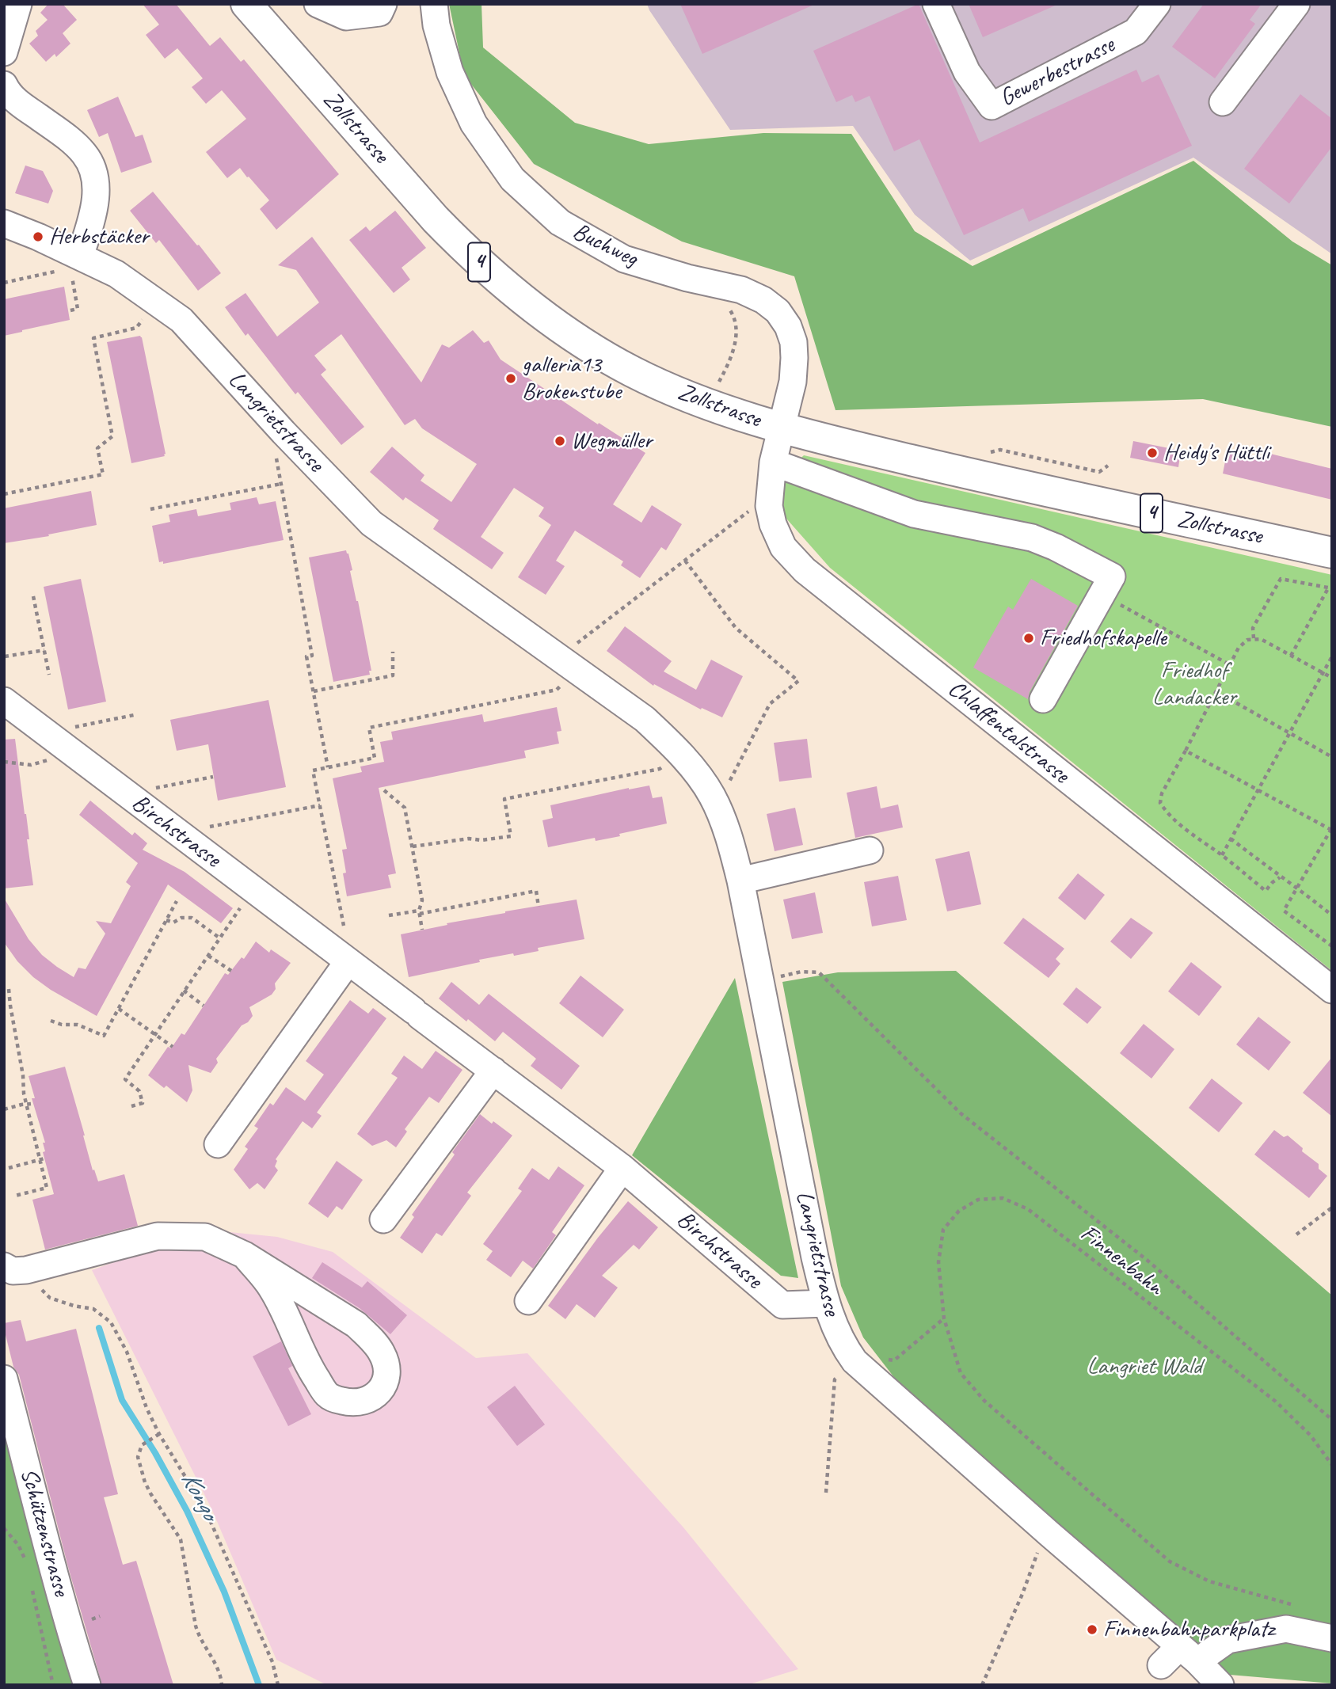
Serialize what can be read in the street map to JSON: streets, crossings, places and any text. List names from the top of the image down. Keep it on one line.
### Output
{"streets":{"main road":["Zollstrasse","4"],"street":["Gewerbestrasse","Buchweg","Langrietstrasse","Chlaffentalstrasse","Birchstrasse","Schützenstrasse"],"path":["Finnenbahn"]},"crossings":[["Zollstrasse","Buchweg"],["Zollstrasse","Chlaffentalstrasse"],["Buchweg","Chlaffentalstrasse"],["Langrietstrasse","Birchstrasse"]],"water":["Kongo"],"parks":["Friedhof Landacker","Langriet Wald"],"places":["Herbstäcker","galleria13 Brokenstube","Wegmüller","Heidy's Hüttli","Friedhofskapelle","Finnenbahnparkplatz"]}
